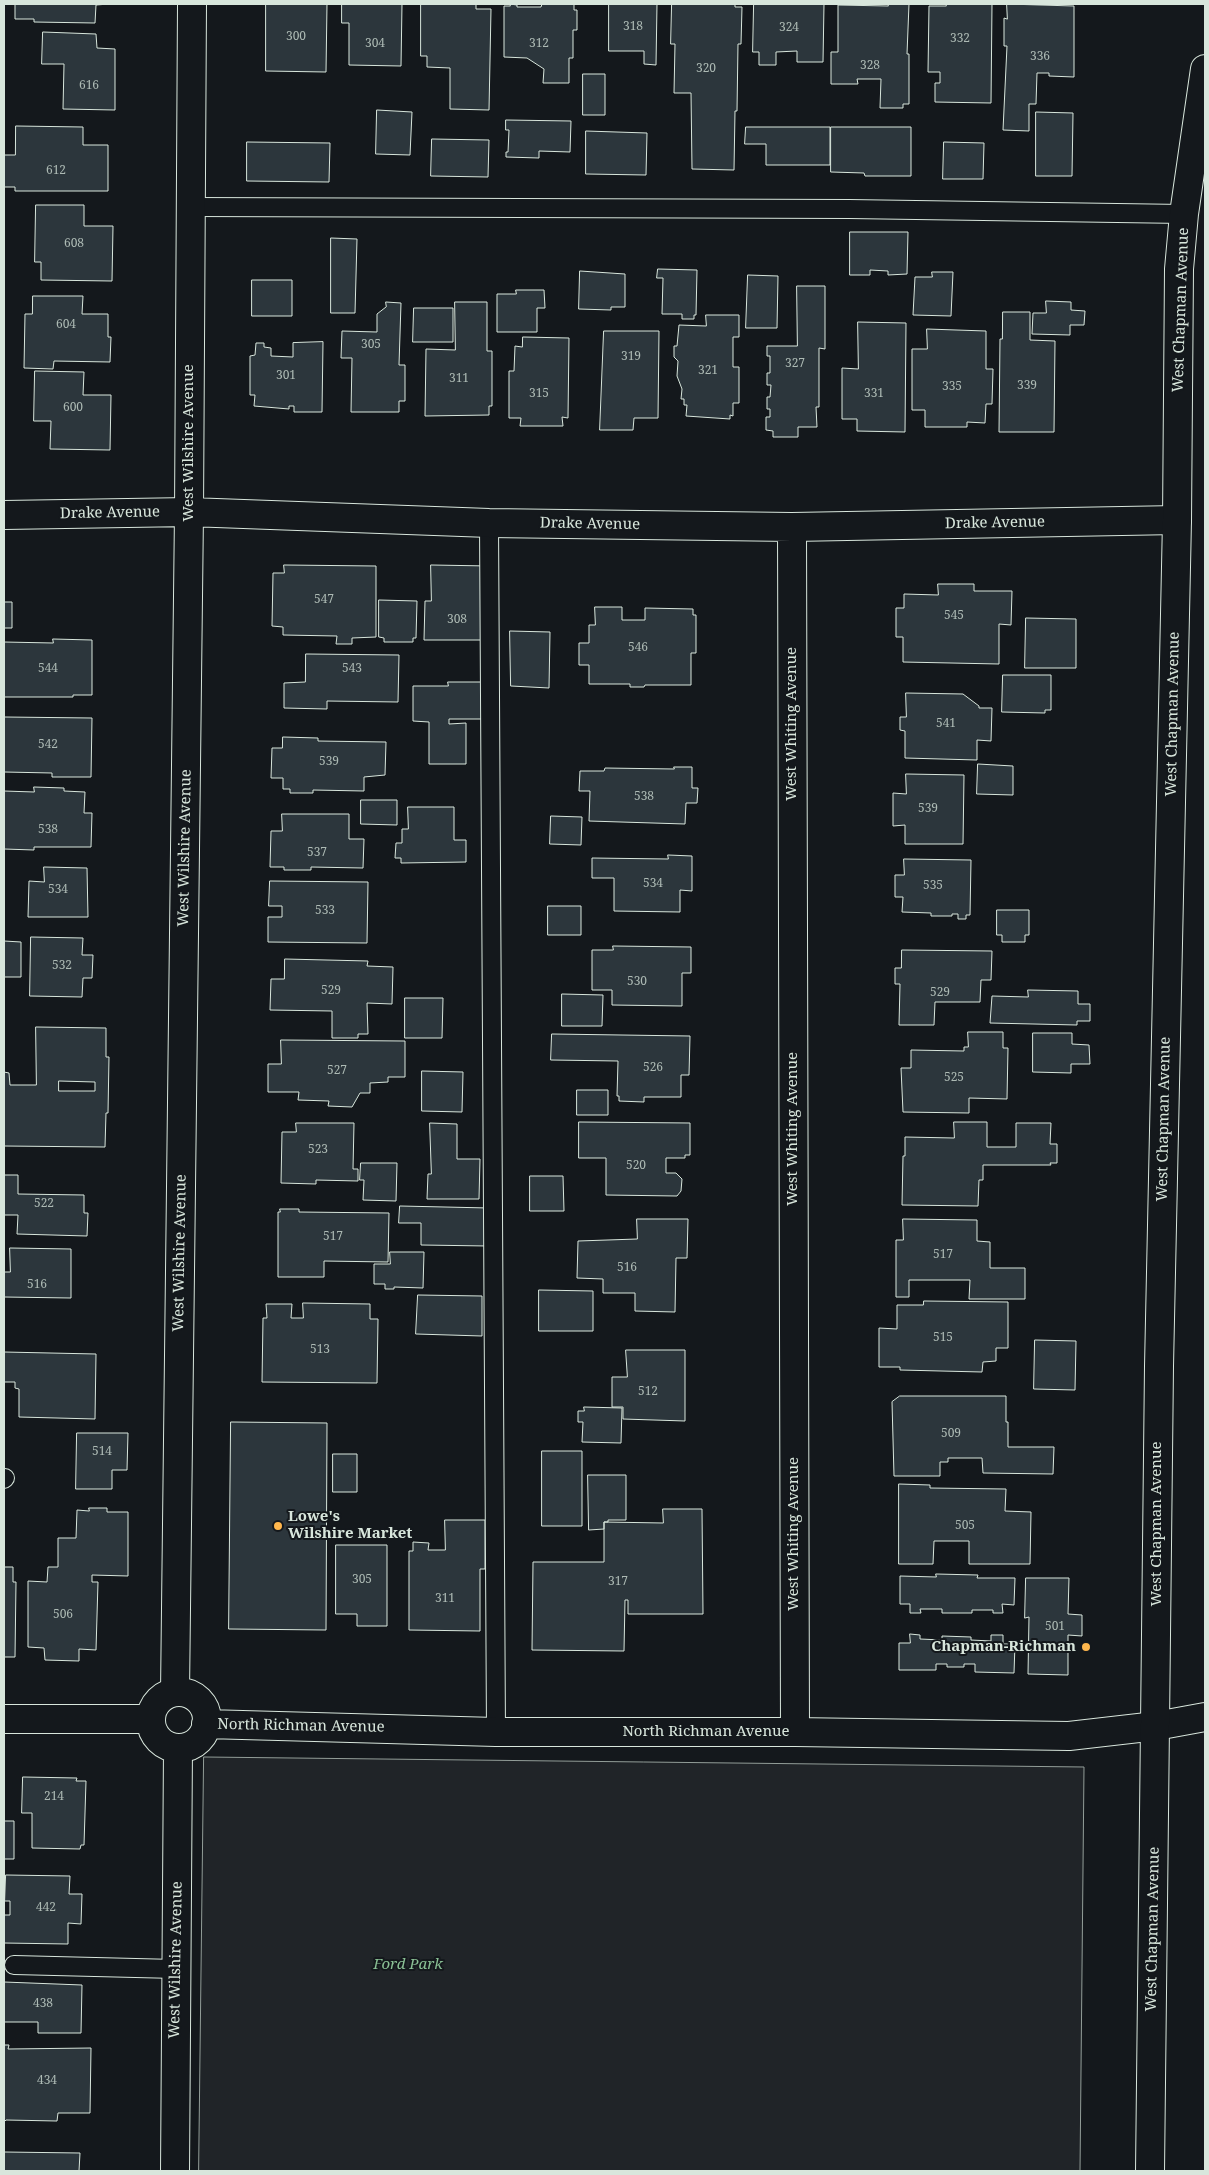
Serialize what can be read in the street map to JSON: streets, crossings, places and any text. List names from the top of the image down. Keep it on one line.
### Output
{"streets":{"street":["West Chapman Avenue","West Wilshire Avenue","Drake Avenue","West Whiting Avenue","North Richman Avenue"]},"crossings":[["West Chapman Avenue","Drake Avenue"],["West Chapman Avenue","North Richman Avenue"],["West Wilshire Avenue","Drake Avenue"],["West Wilshire Avenue","North Richman Avenue"],["Drake Avenue","West Whiting Avenue"],["West Whiting Avenue","North Richman Avenue"]],"parks":["Ford Park"],"places":["Lowe's Wilshire Market","Chapman-Richman"],"house_numbers":["318","324","300","332","304","312","336","328","320","616","612","608","604","305","319","327","321","301","311","339","335","315","331","600","547","545","308","546","544","543","541","542","539","538","539","538","537","534","535","534","533","532","530","529","529","526","527","525","523","520","522","517","517","516","516","515","513","512","509","514","505","305","317","311","506","501","214","442","438","434"]}
